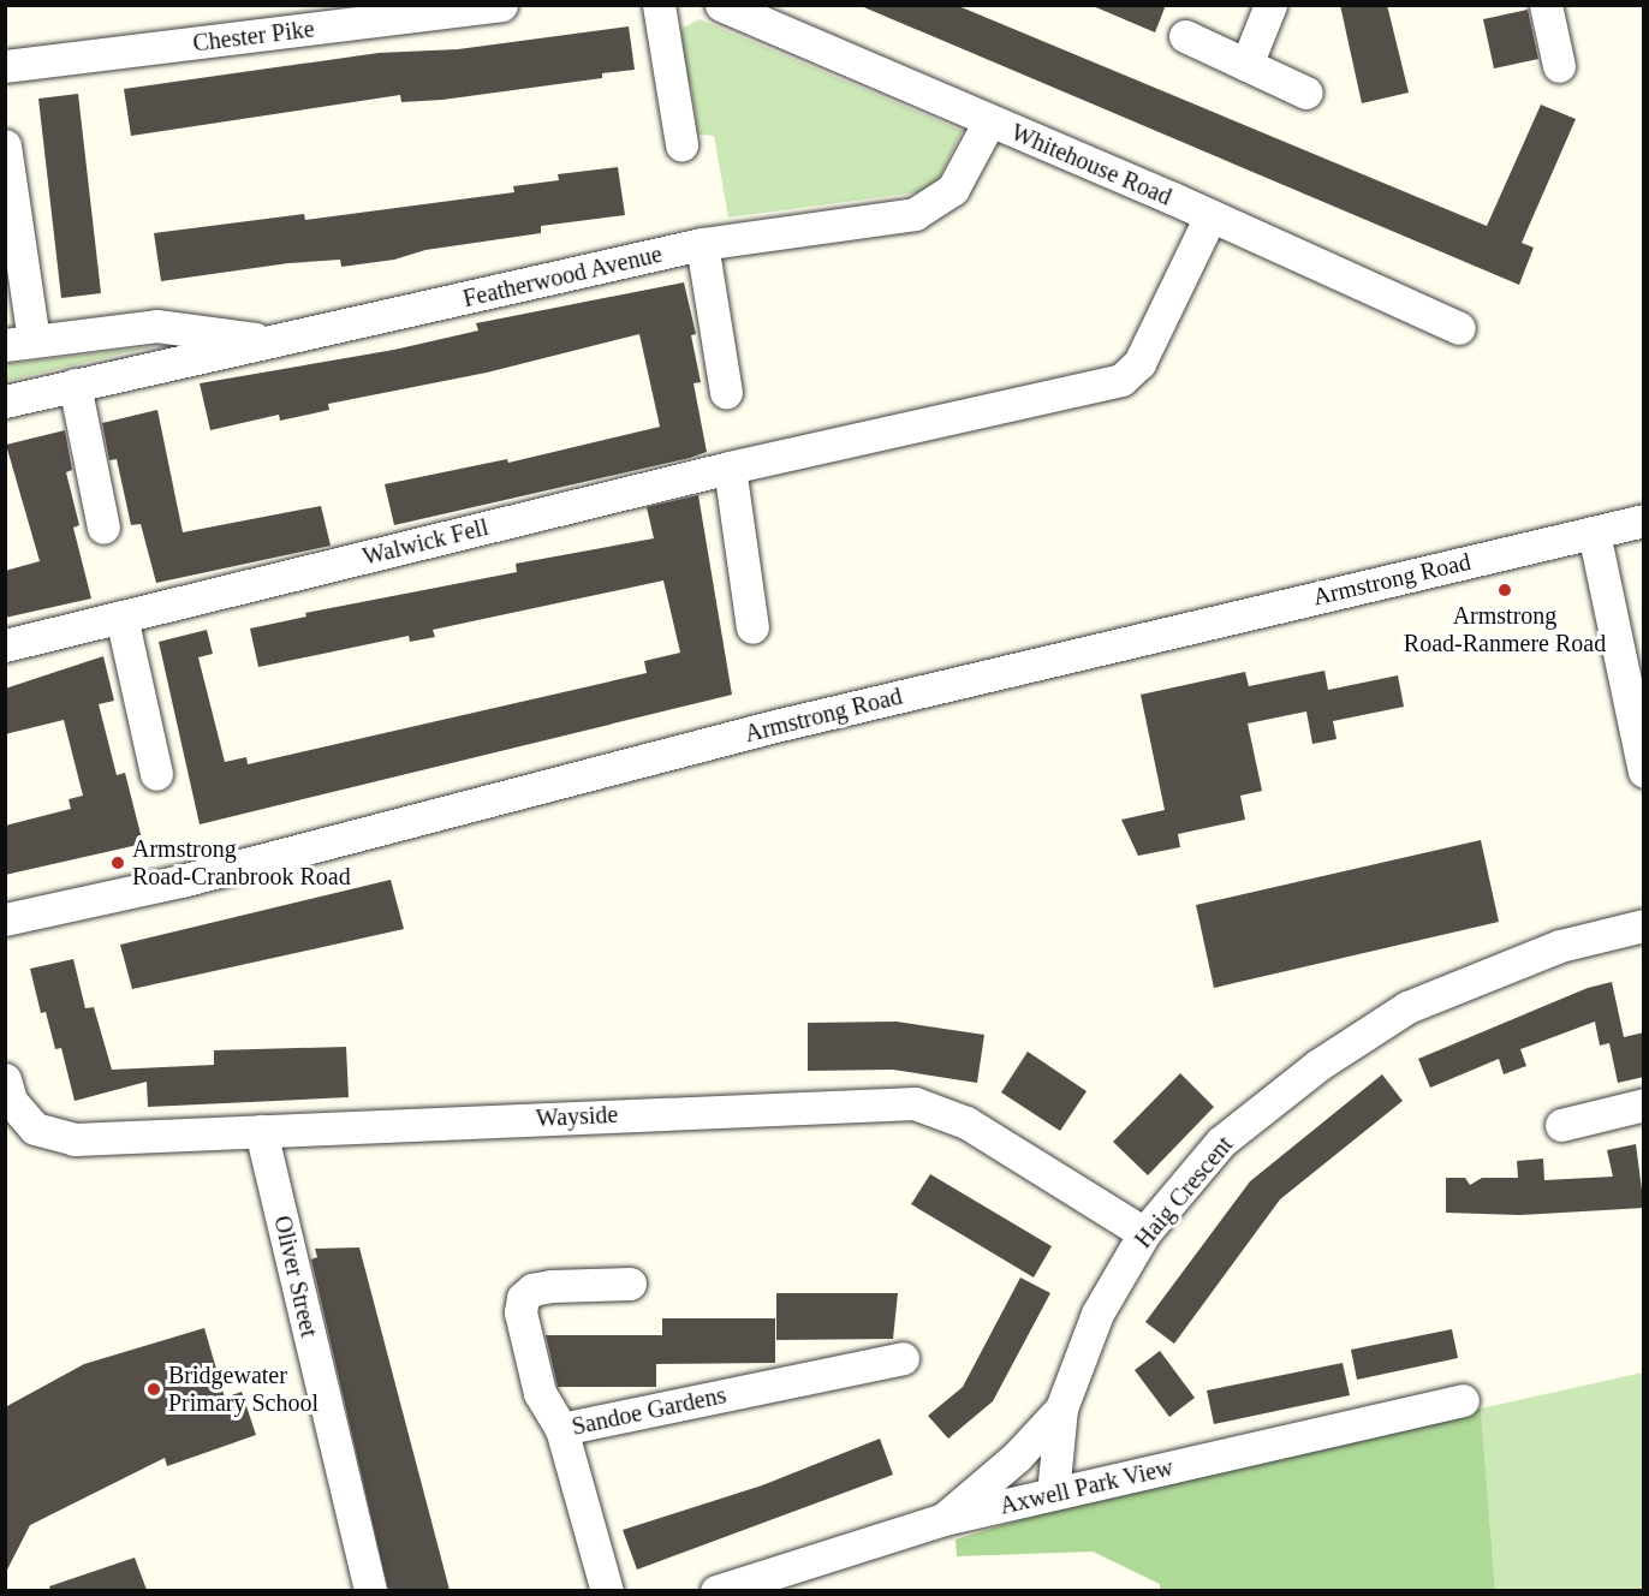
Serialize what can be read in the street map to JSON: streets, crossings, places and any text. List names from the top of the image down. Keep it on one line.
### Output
{"streets":{"street":["Chester Pike","Whitehouse Road","Featherwood Avenue","Walwick Fell","Armstrong Road","Wayside","Haig Crescent","Oliver Street","Sandoe Gardens","Axwell Park View"]},"crossings":[["Whitehouse Road","Featherwood Avenue"],["Whitehouse Road","Walwick Fell"],["Wayside","Haig Crescent"],["Wayside","Oliver Street"],["Haig Crescent","Axwell Park View"]],"places":["Armstrong Road-Ranmere Road","Armstrong Road-Cranbrook Road","Bridgewater Primary School"]}
